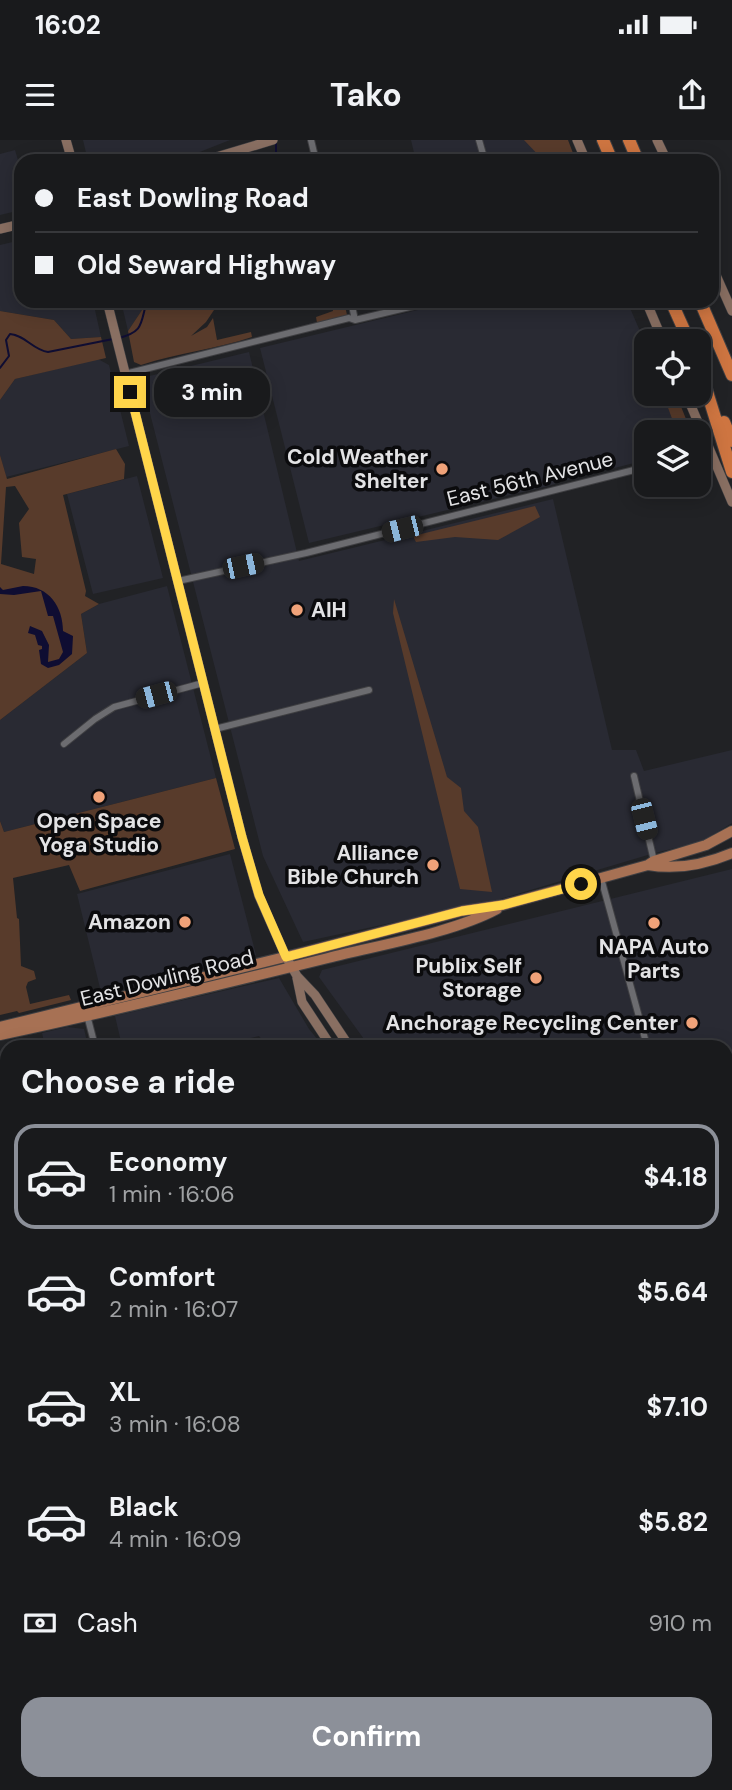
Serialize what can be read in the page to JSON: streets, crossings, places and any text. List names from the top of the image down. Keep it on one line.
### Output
{"streets":{"main road":["East Dowling Road"],"street":["East 56th Avenue"]},"places":["Cold Weather Shelter","AIH","Open Space Yoga Studio","Alliance Bible Church","Amazon","NAPA Auto Parts","Publix Self Storage","Anchorage Recycling Center"],"page":{"status":"16:02","header":"Tako","banner":["East Dowling Road","Old Seward Highway"],"bubble":"3 min","heading":"Choose a ride","list":[{"name":"Economy","note":"1 min · 16:06","value":"$4.18"},{"name":"Comfort","note":"2 min · 16:07","value":"$5.64"},{"name":"XL","note":"3 min · 16:08","value":"$7.10"},{"name":"Black","note":"4 min · 16:09","value":"$5.82"}],"pay":["Cash","910 m"],"buttons":"Confirm"}}
